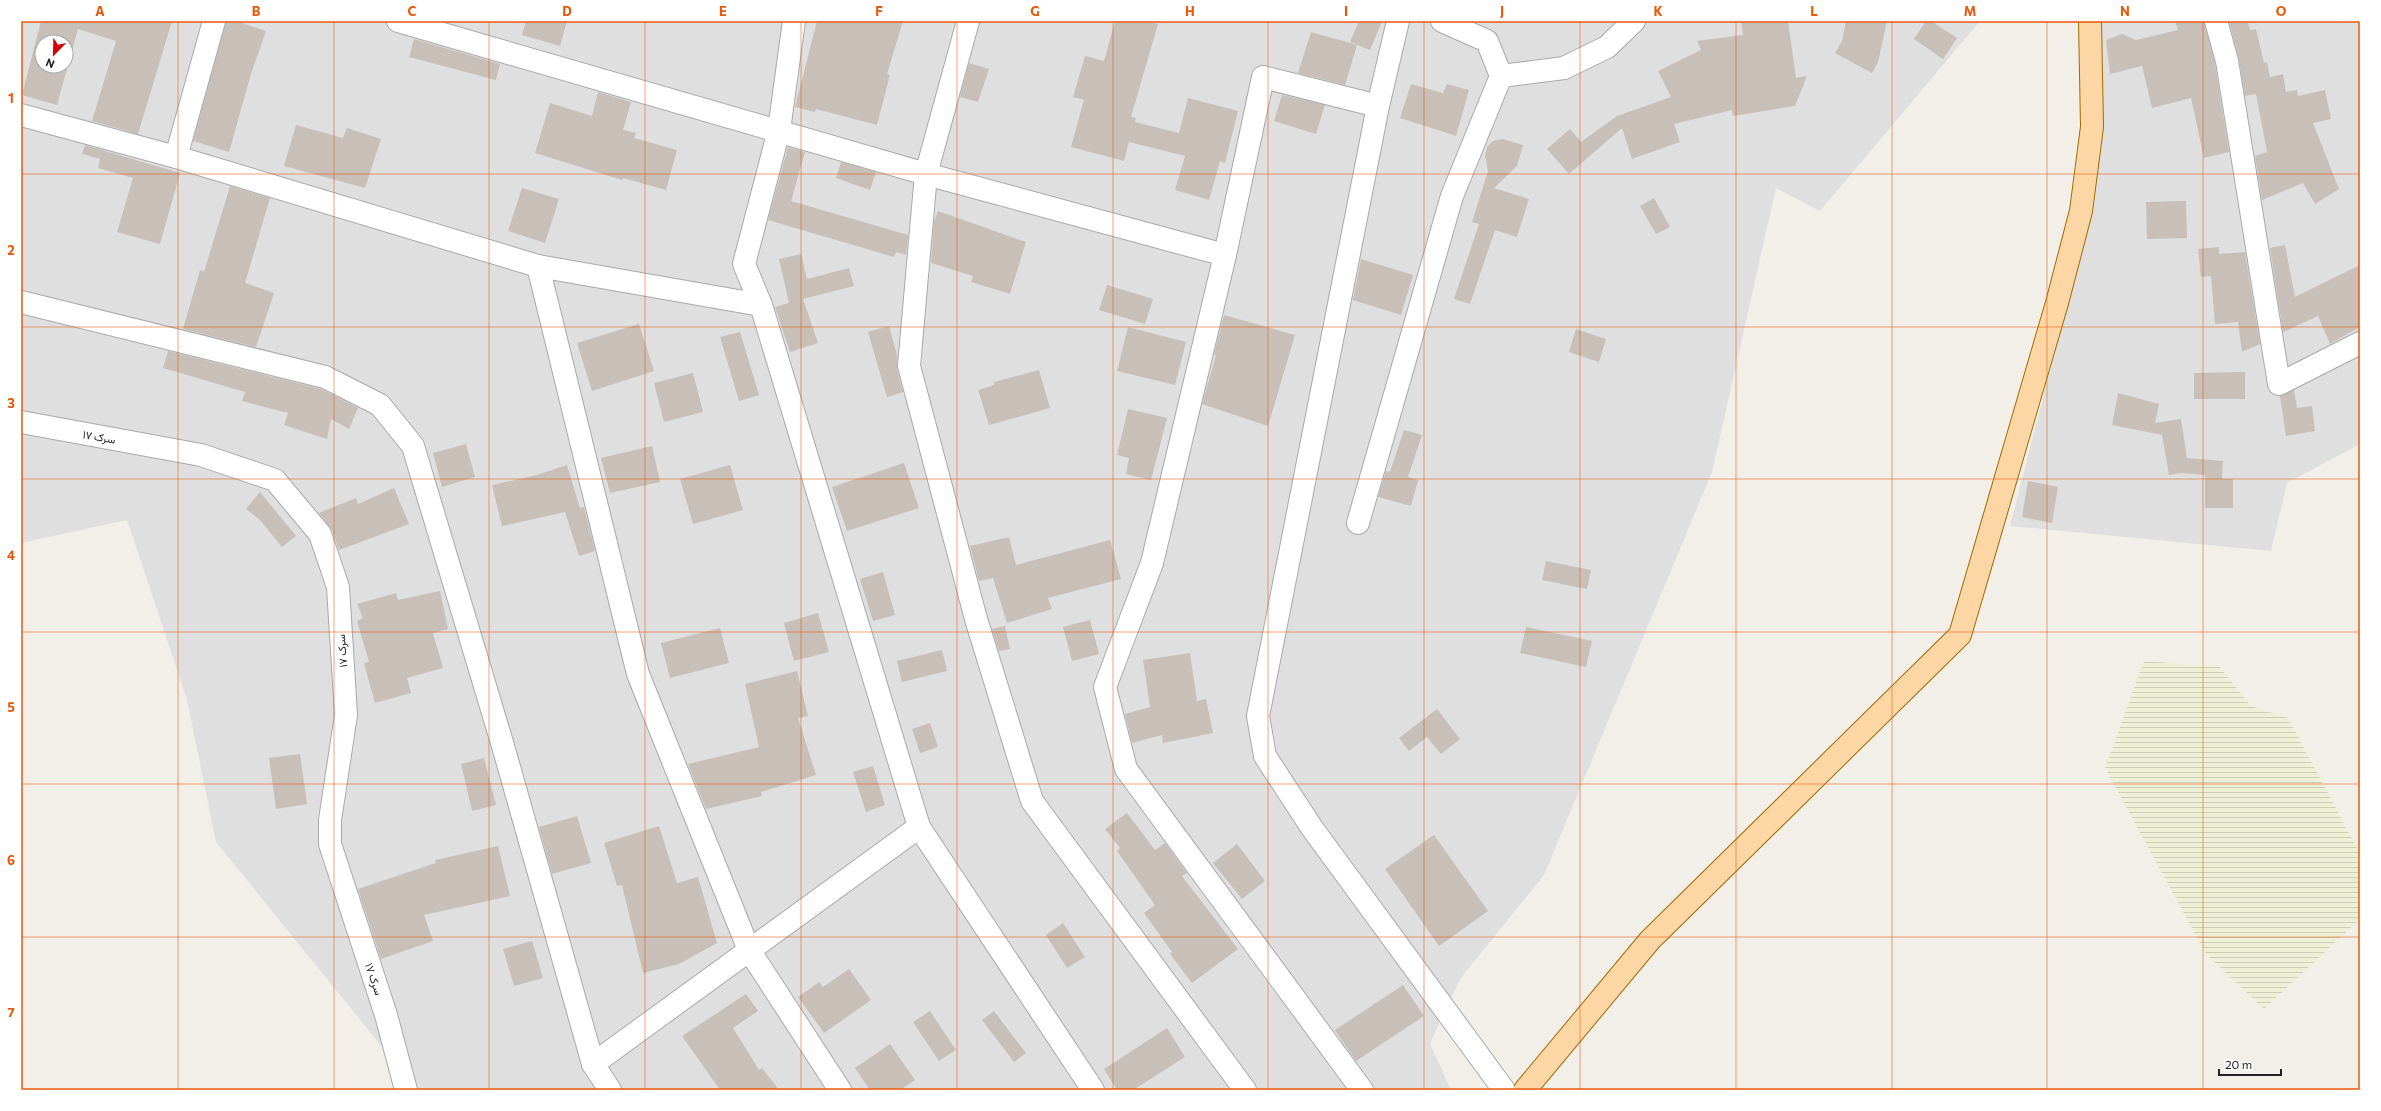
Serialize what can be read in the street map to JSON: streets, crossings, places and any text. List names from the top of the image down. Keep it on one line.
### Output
{"streets":{"street":["سرک ۱۷"]},"scale_bar":"20 m","north":"bottom left","grid":{"columns":["A","B","C","D","E","F","G","H","I","J","K","L","M","N","O"],"rows":["1","2","3","4","5","6","7"]}}
